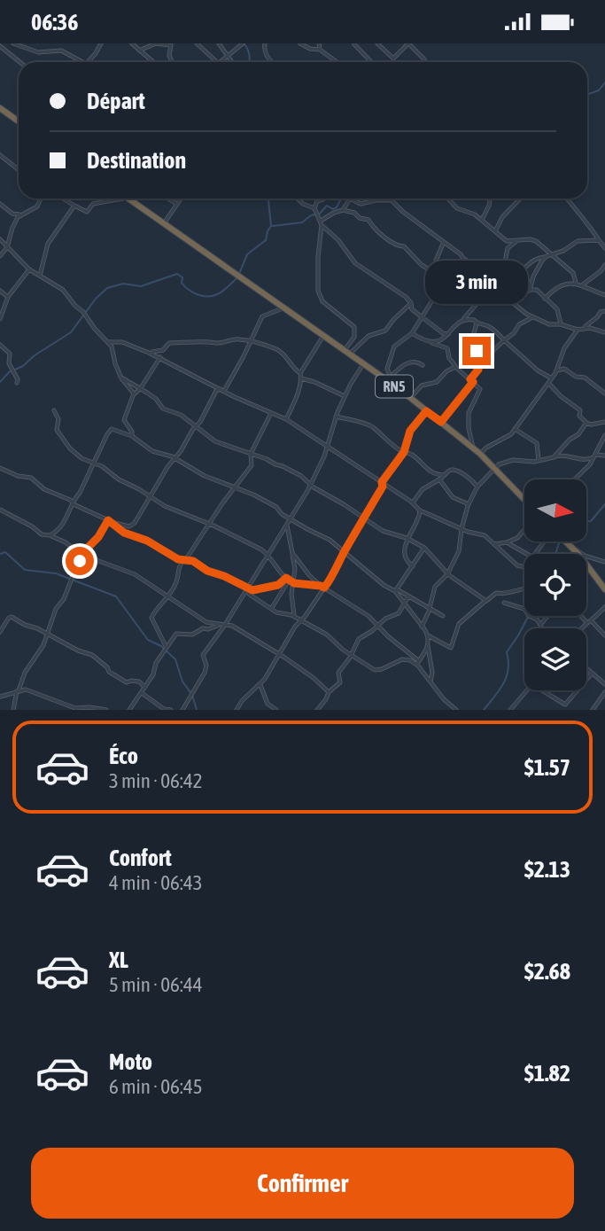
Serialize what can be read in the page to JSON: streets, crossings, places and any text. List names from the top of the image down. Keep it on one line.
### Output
{"streets":{"highway":["RN5"]},"north":"right","page":{"status":"06:36","banner":["Départ","Destination"],"bubble":"3 min","list":[{"name":"Éco","note":"3 min · 06:42","value":"$1.57"},{"name":"Confort","note":"4 min · 06:43","value":"$2.13"},{"name":"XL","note":"5 min · 06:44","value":"$2.68"},{"name":"Moto","note":"6 min · 06:45","value":"$1.82"}],"buttons":"Confirmer"}}
